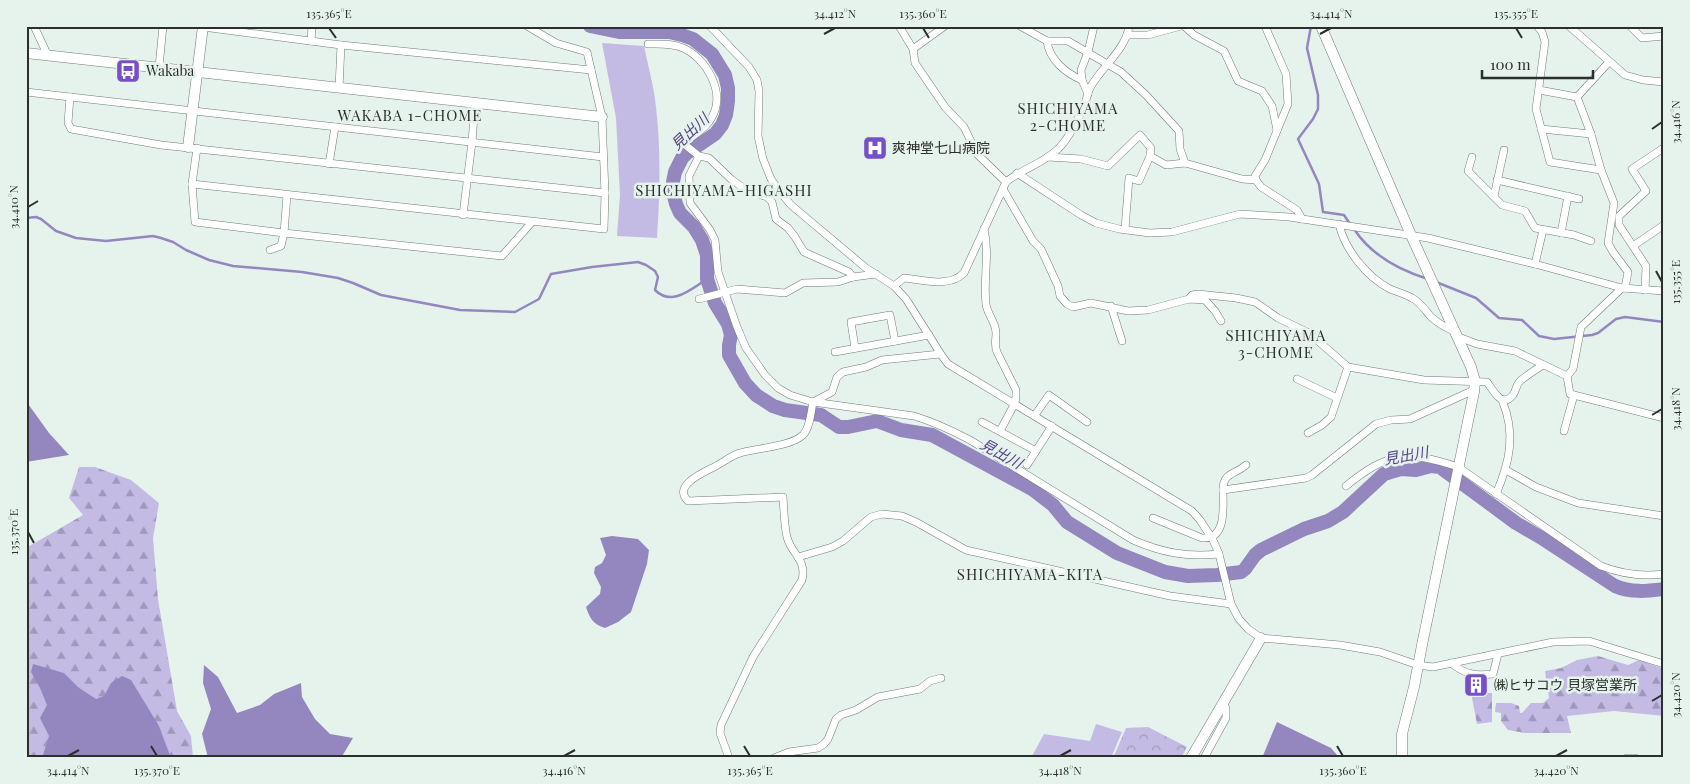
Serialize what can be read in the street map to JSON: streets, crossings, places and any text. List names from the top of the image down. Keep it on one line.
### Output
{"districts":["SHICHIYAMA 2-CHOME","WAKABA 1-CHOME","SHICHIYAMA-HIGASHI","SHICHIYAMA 3-CHOME","SHICHIYAMA-KITA"],"water":["見出川"],"places":{"bus stop":["Wakaba"],"hospital":["爽神堂七山病院"],"building":["㈱ヒサコウ 貝塚営業所"]},"scale_bar":"100 m","coordinates":["135.365°E","34.412°N","135.360°E","34.414°N","135.355°E","34.416°N","34.410°N","34.418°N","135.370°E","34.420°N"]}
